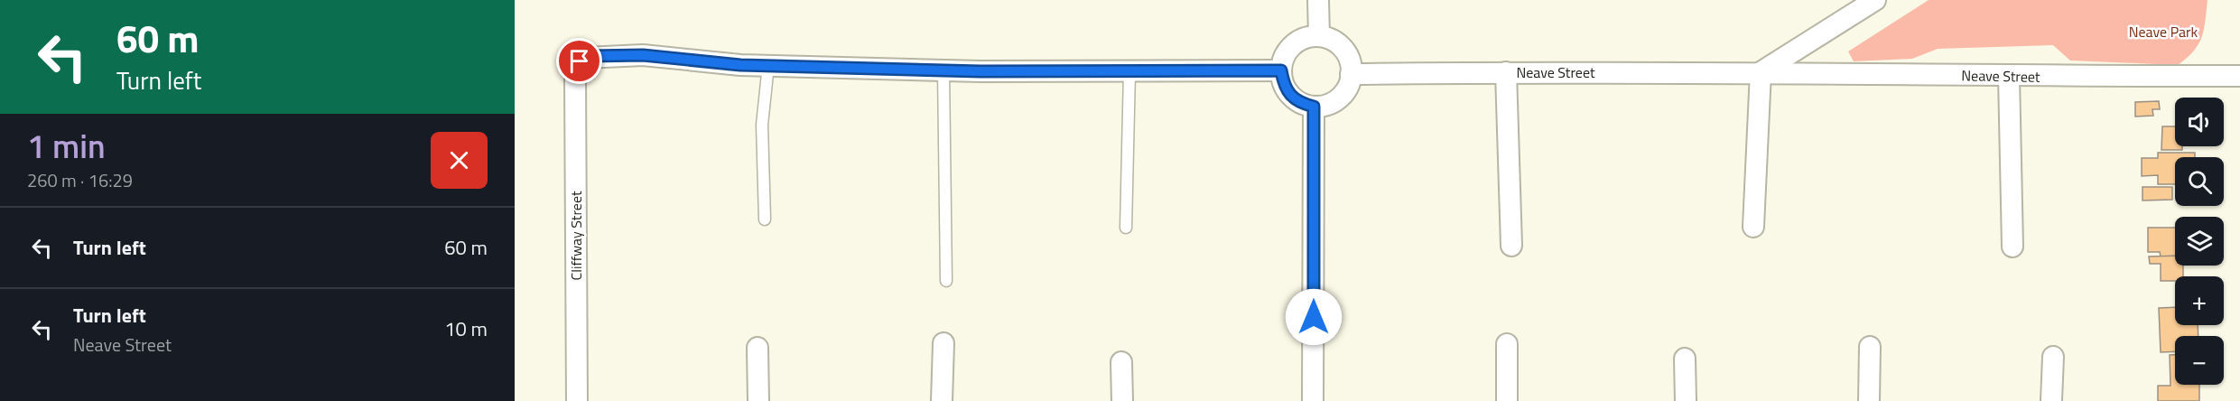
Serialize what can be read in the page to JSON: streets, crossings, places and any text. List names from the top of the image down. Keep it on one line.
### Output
{"streets":{"street":["Neave Street","Cliffway Street"]},"parks":["Neave Park"],"page":{"turn":["60 m","Turn left"],"map_buttons":["+","−"],"heading":["1 min","260 m · 16:29"],"list":[{"name":"Turn left","value":"60 m"},{"name":"Turn left","note":"Neave Street","value":"10 m"}]}}
